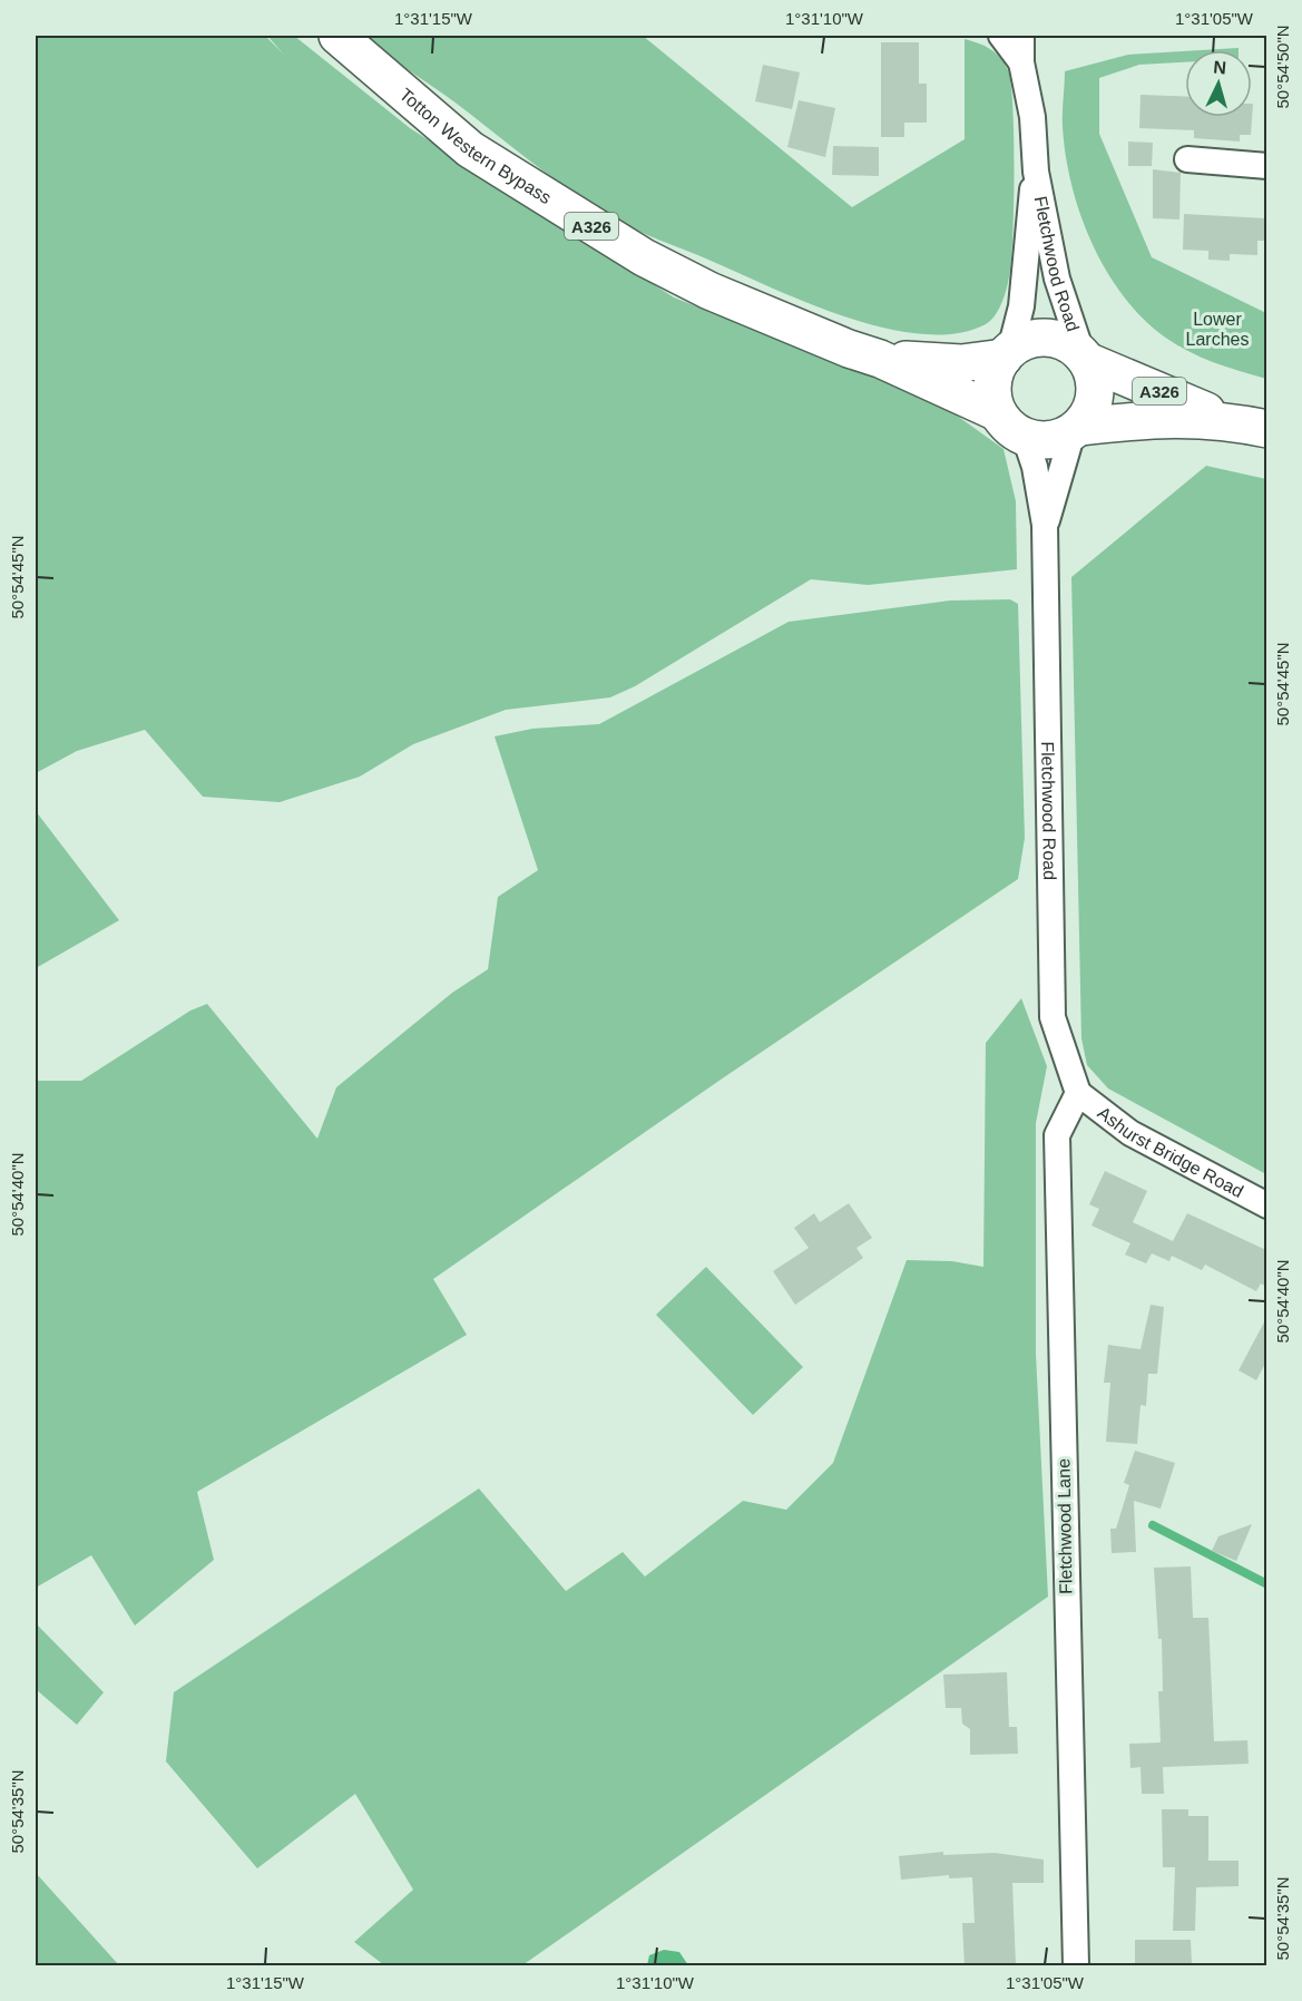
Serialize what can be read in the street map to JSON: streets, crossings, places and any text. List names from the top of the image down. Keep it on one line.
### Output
{"streets":{"main road":["Totton Western Bypass","A326"],"street":["Fletchwood Road","Ashurst Bridge Road","Fletchwood Lane"]},"crossings":[["Totton Western Bypass","A326"],["Totton Western Bypass","Fletchwood Road"],["A326","Fletchwood Road"],["Fletchwood Road","Ashurst Bridge Road"],["Fletchwood Road","Fletchwood Lane"],["Ashurst Bridge Road","Fletchwood Lane"]],"parks":["Lower Larches"],"north":"top","coordinates":["1°31'15\"W","1°31'10\"W","1°31'05\"W","50°54'50\"N","50°54'45\"N","50°54'40\"N","50°54'35\"N"]}
